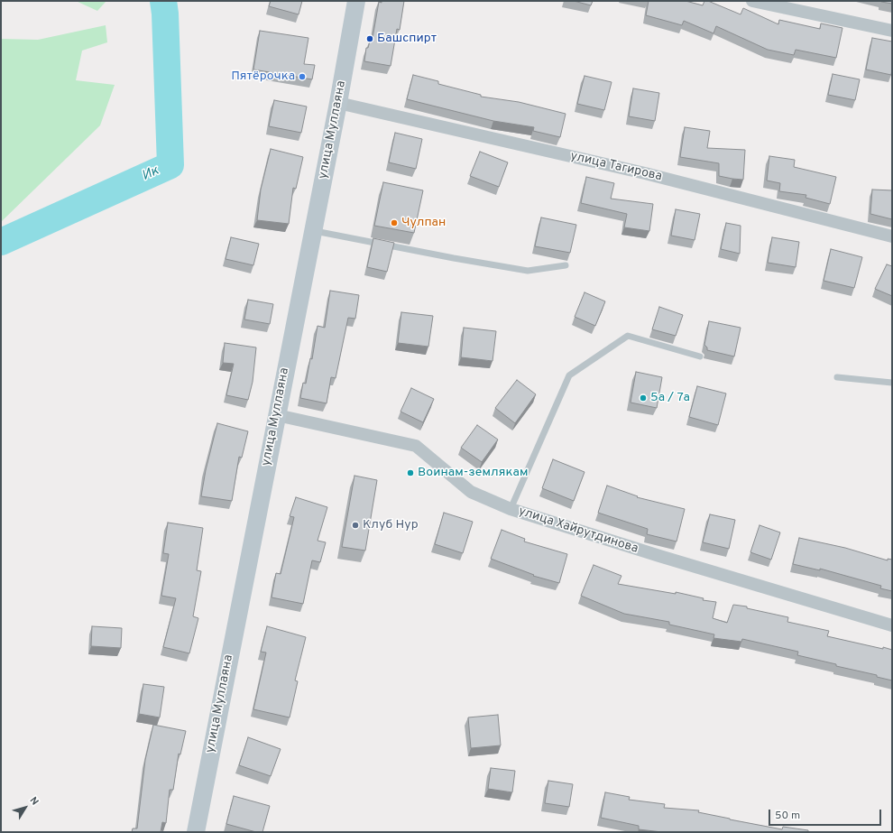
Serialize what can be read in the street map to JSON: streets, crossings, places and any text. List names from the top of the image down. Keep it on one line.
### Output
{"streets":{"main road":["улица Муллаяна"],"street":["улица Тагирова","улица Хайрутдинова"]},"crossings":[["улица Муллаяна","улица Тагирова"],["улица Муллаяна","улица Хайрутдинова"]],"water":["Ик"],"places":["Башспирт","Пятёрочка","Чулпан","5а / 7а","Воинам-землякам","Клуб Нур"],"scale_bar":"50 m","north":"top right"}
